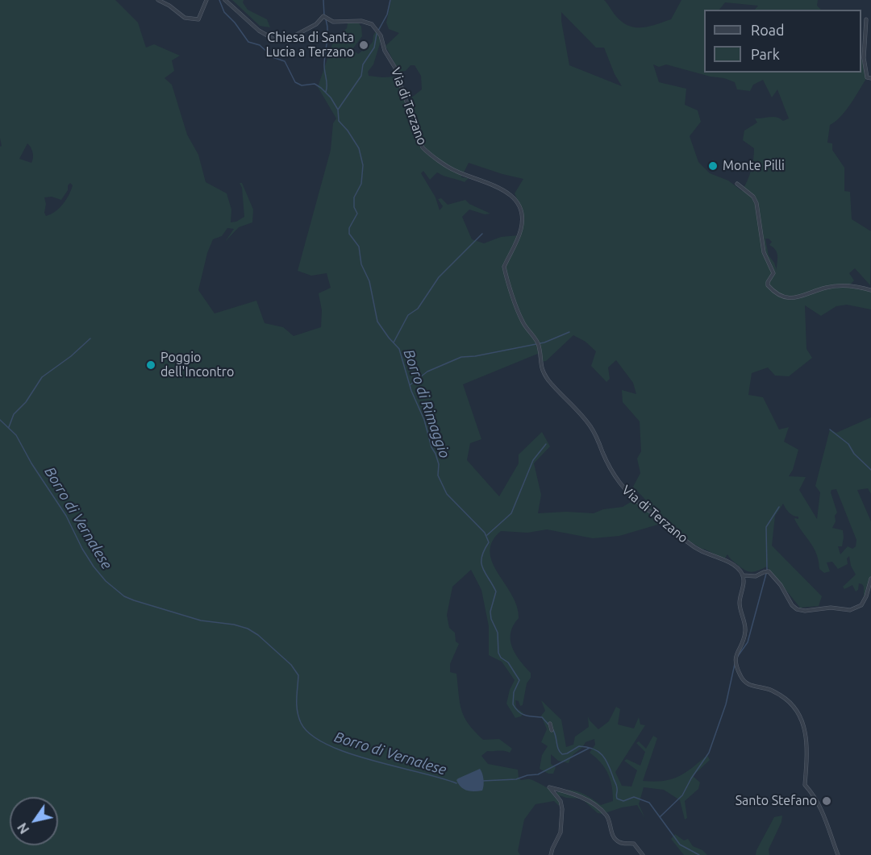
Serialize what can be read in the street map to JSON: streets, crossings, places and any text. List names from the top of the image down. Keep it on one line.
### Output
{"streets":{"street":["Via di Terzano"]},"water":["Borro di Rimaggio","Borro di Vernalese"],"places":["Chiesa di Santa Lucia a Terzano","Monte Pilli","Poggio dell'Incontro","Santo Stefano"],"legend":["Road","Park"],"north":"bottom left"}
